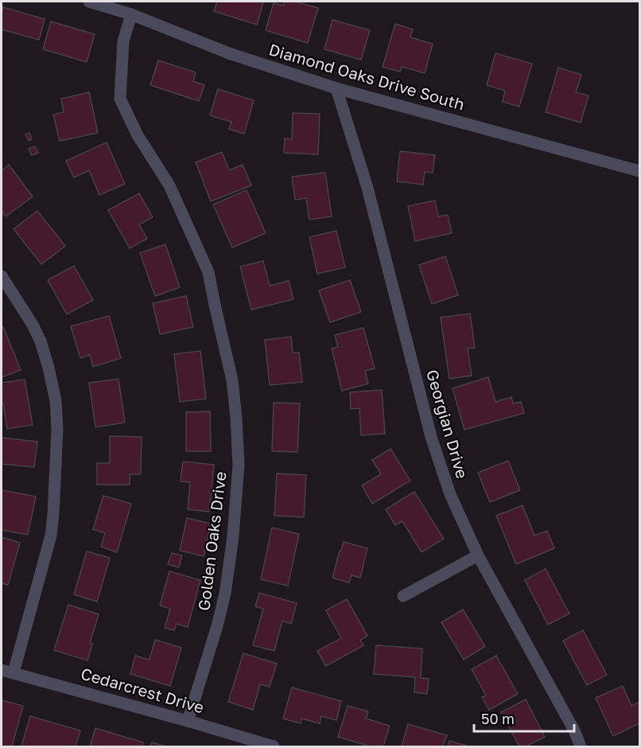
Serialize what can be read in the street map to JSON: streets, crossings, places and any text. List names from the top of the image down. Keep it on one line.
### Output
{"streets":{"street":["Diamond Oaks Drive South","Georgian Drive","Golden Oaks Drive","Cedarcrest Drive"]},"crossings":[["Diamond Oaks Drive South","Georgian Drive"],["Diamond Oaks Drive South","Golden Oaks Drive"],["Golden Oaks Drive","Cedarcrest Drive"]],"scale_bar":"50 m"}
